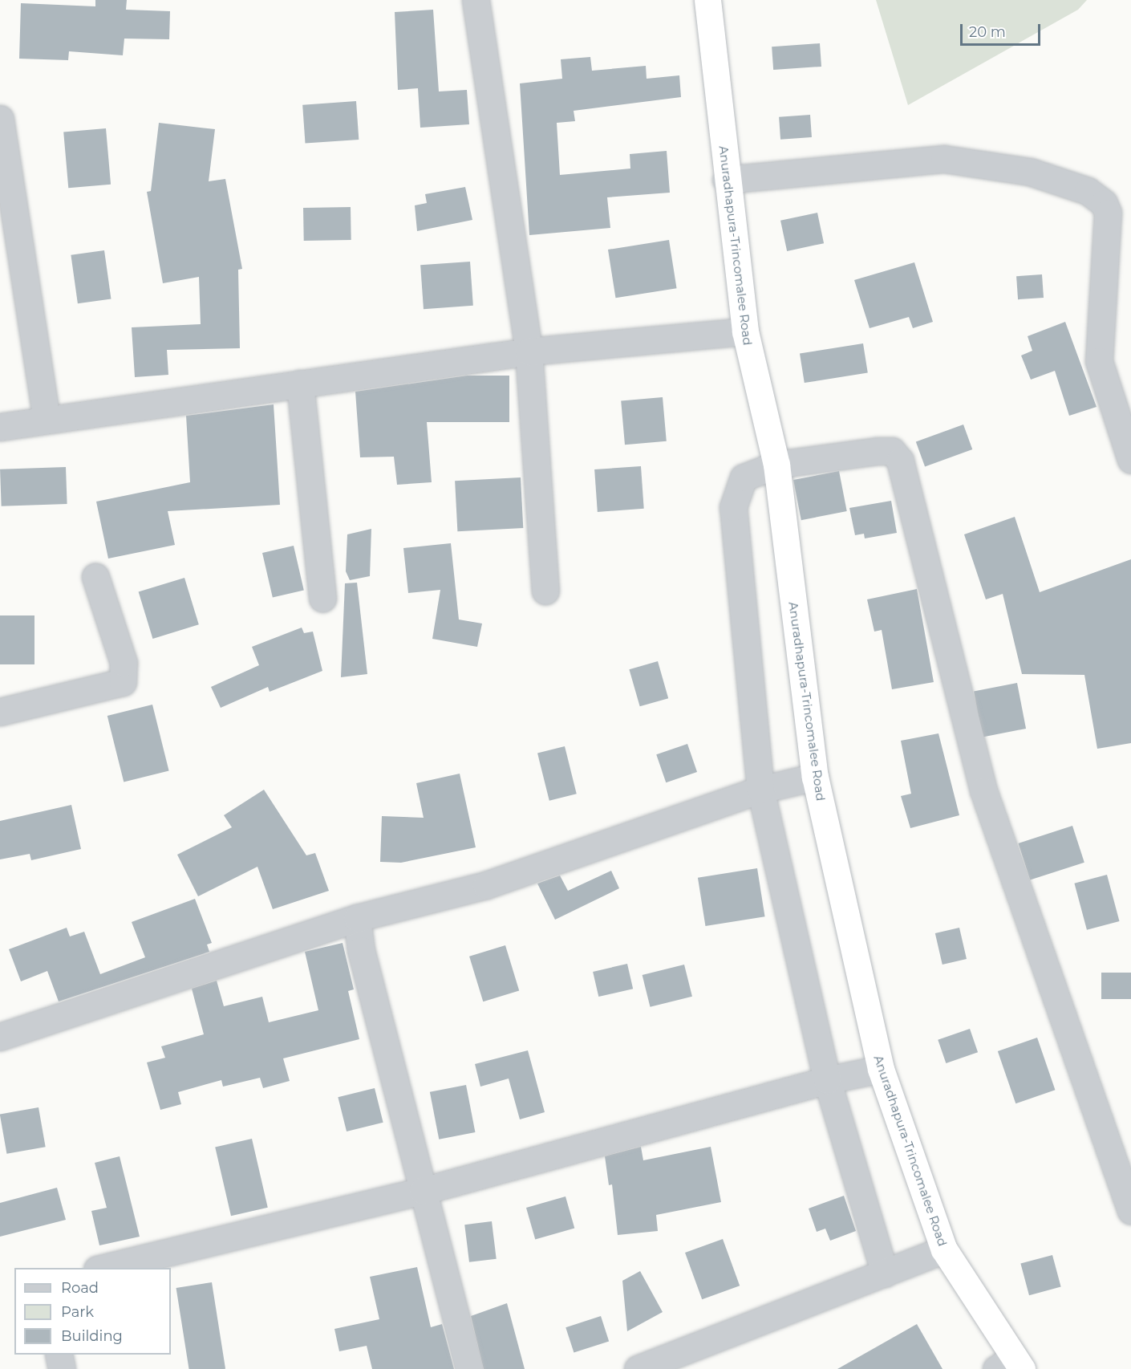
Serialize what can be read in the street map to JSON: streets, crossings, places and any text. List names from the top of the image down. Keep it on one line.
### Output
{"streets":{"highway":["Anuradhapura-Trincomalee Road"]},"legend":["Road","Park","Building"],"scale_bar":"20 m"}
